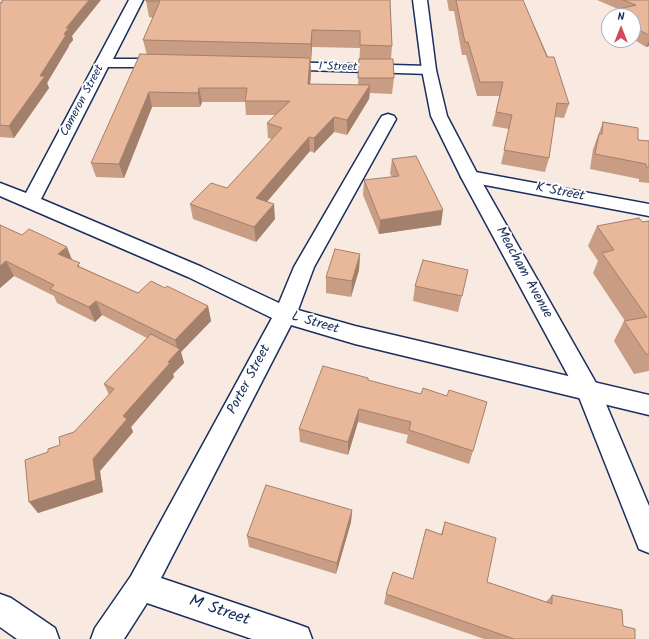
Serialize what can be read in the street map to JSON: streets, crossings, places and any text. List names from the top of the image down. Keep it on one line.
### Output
{"streets":{"street":["I Street","Cameron Street","K Street","Meacham Avenue","L Street","Porter Street","M Street"]},"crossings":[["I Street","Meacham Avenue"],["Cameron Street","L Street"],["K Street","Meacham Avenue"],["Meacham Avenue","L Street"],["L Street","Porter Street"],["Porter Street","M Street"]],"north":"top"}
